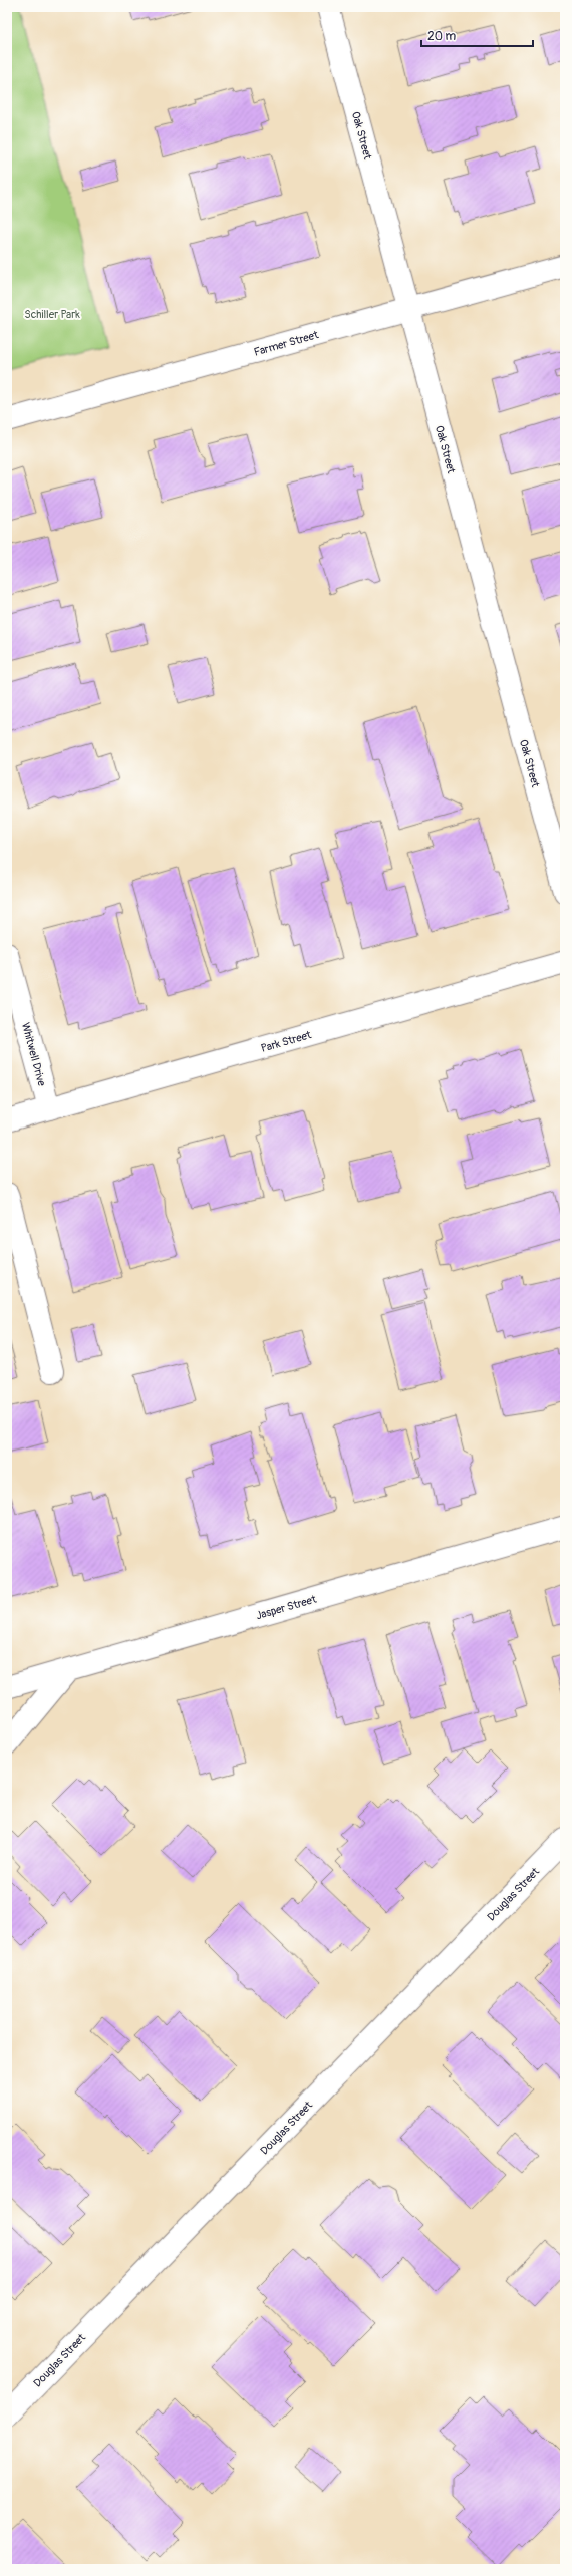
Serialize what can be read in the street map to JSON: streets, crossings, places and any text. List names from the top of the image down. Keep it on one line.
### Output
{"streets":{"street":["Oak Street","Farmer Street","Park Street","Whitwell Drive","Jasper Street","Douglas Street"]},"crossings":[["Oak Street","Farmer Street"],["Park Street","Whitwell Drive"]],"parks":["Schiller Park"],"scale_bar":"20 m"}
